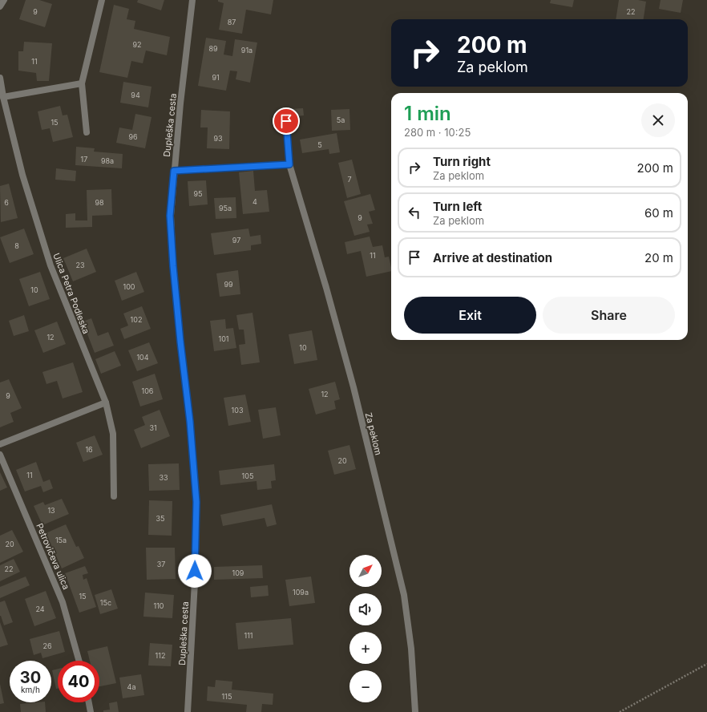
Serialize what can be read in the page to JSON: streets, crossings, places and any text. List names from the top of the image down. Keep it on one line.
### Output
{"streets":{"street":["Dupleška cesta","Ulica Petra Podleska","Za peklom","Petrovičeva ulica"]},"house_numbers":["9","22","87","92","89","91a","11","91","94","5a","15","96","93","5","17","98a","7","95","4","6","98","95a","9","97","8","11","23","99","100","10","102","12","101","10","104","106","12","9","103","31","16","20","11","105","33","13","35","15a","20","37","22","109","109a","15","15c","110","24","111","26","112","4a","115"],"north":"top right","page":{"turn":["200 m","Za peklom"],"heading":["1 min","280 m · 10:25"],"list":[{"name":"Turn right","note":"Za peklom","value":"200 m"},{"name":"Turn left","note":"Za peklom","value":"60 m"},{"name":"Arrive at destination","value":"20 m"}],"buttons":["Exit","Share"],"map_buttons":["+","−"],"speed":"30 km/h","limit":"40"}}
